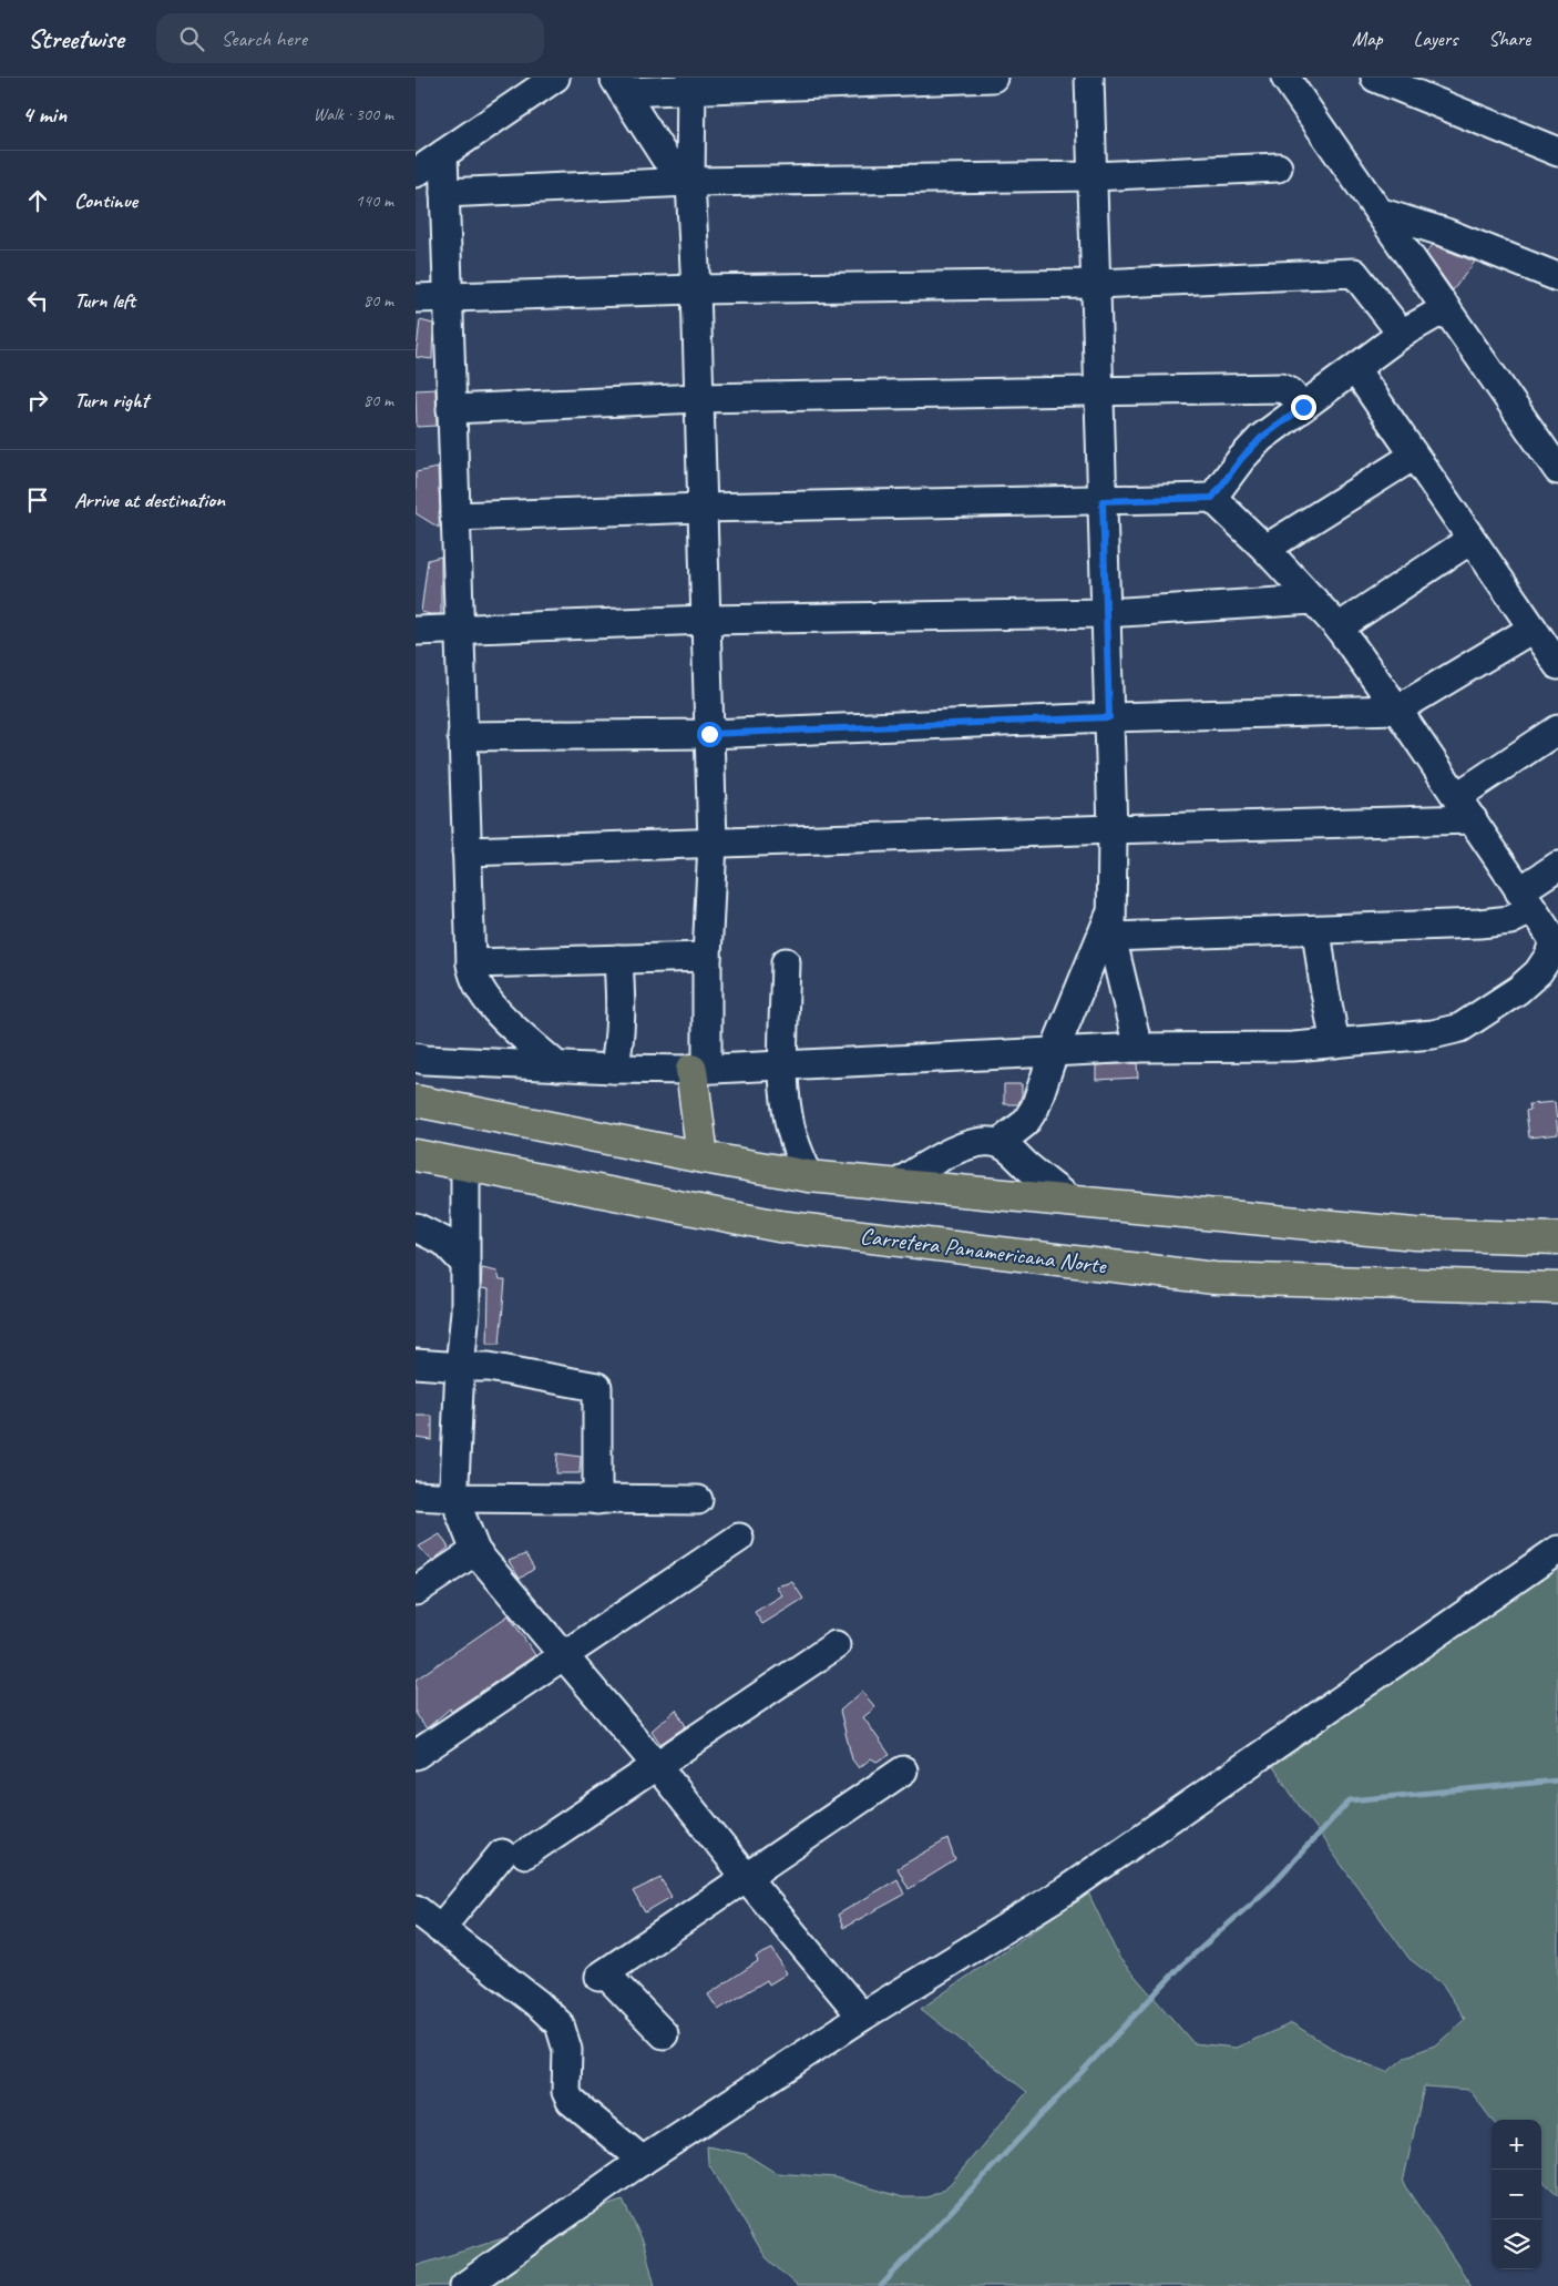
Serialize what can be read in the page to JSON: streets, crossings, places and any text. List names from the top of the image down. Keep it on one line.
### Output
{"streets":{"highway":["Carretera Panamericana Norte"]},"page":{"header":"Streetwise","search":"Search here","nav":["Map","Layers","Share"],"heading":["4 min","Walk · 300 m"],"list":[["Continue","140 m"],["Turn left","80 m"],["Turn right","80 m"],"Arrive at destination"],"map_buttons":["+","−"]}}
